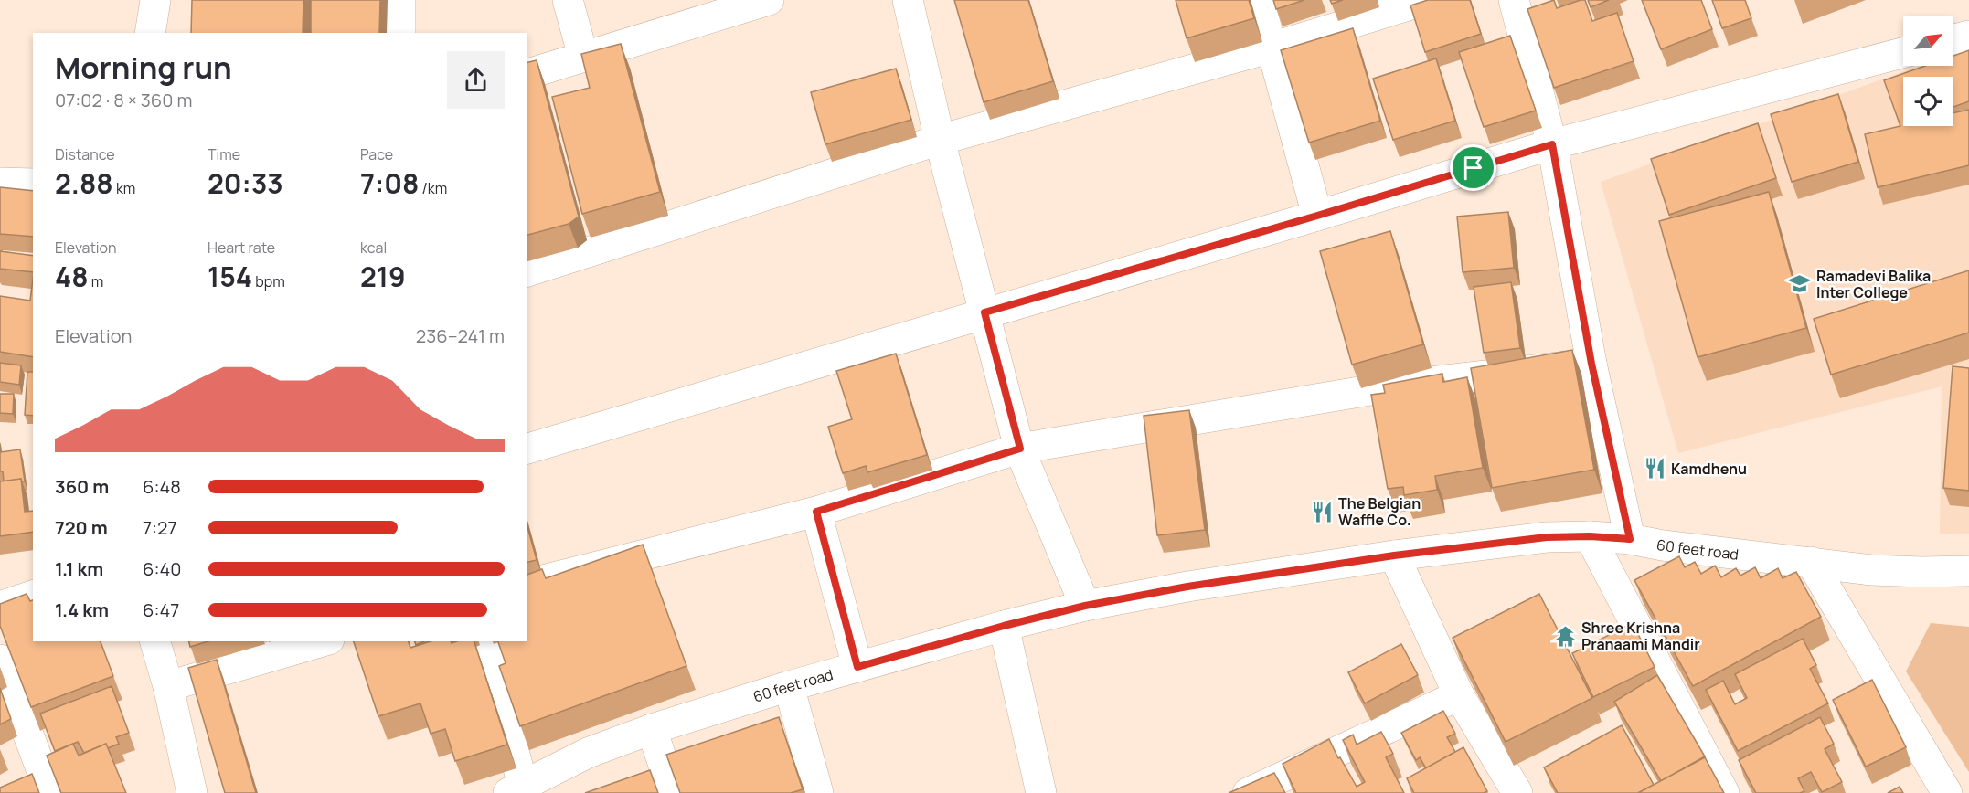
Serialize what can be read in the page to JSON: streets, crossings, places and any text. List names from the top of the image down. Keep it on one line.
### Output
{"streets":{"street":["60 feet road"]},"places":{"school or university":["Ramadevi Balika Inter College"],"restaurant":["Kamdhenu","The Belgian Waffle Co."],"temple":["Shree Krishna Pranaami Mandir"]},"north":"top right","page":{"heading":["Morning run","07:02 · 8 × 360 m"],"stats":[["Distance","2.88 km"],["Time","20:33"],["Pace","7:08 /km"],["Elevation","48 m"],["Heart rate","154 bpm"],["kcal","219"]],"chart":["Elevation","236–241 m"],"list":[{"name":"360 m","note":"6:48"},{"name":"720 m","note":"7:27"},{"name":"1.1 km","note":"6:40"},{"name":"1.4 km","note":"6:47"}]}}
